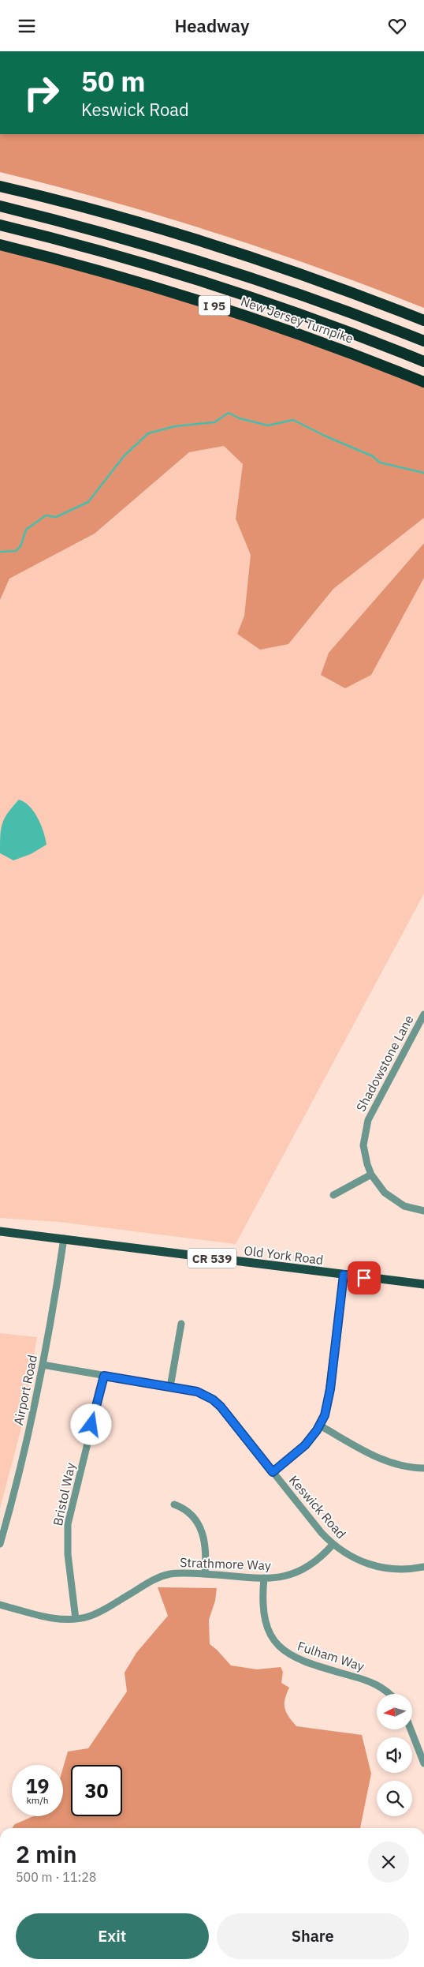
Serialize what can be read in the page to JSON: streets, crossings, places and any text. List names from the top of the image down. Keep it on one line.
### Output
{"streets":{"highway":["I 95","New Jersey Turnpike"],"main road":["Old York Road","CR 539"],"street":["Shadowstone Lane","Airport Road","Bristol Way","Keswick Road","Strathmore Way","Fulham Way"]},"crossings":[["Old York Road","Airport Road"],["Airport Road","Keswick Road"],["Bristol Way","Keswick Road"],["Bristol Way","Strathmore Way"],["Keswick Road","Strathmore Way"],["Strathmore Way","Fulham Way"]],"north":"left","page":{"header":"Headway","turn":["50 m","Keswick Road"],"speed":"19 km/h","limit":"30","heading":["2 min","500 m · 11:28"],"buttons":["Exit","Share"]}}
